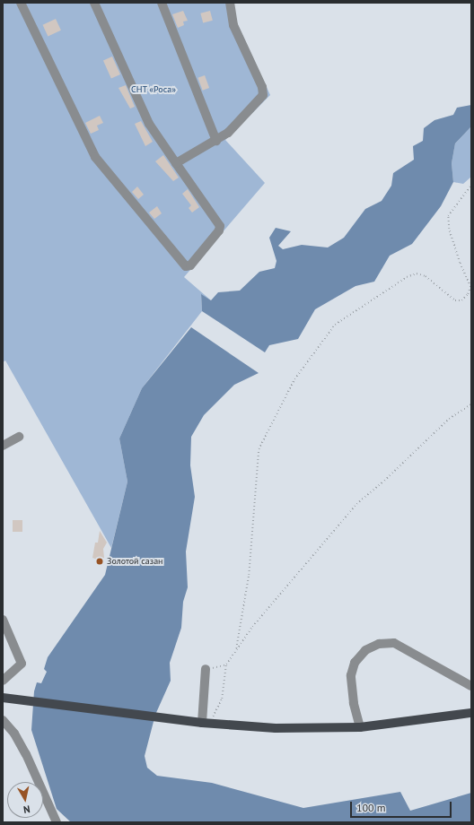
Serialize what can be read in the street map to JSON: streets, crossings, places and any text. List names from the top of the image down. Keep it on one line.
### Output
{"parks":["СНТ «Роса»"],"places":["Золотой сазан"],"scale_bar":"100 m","north":"bottom"}
